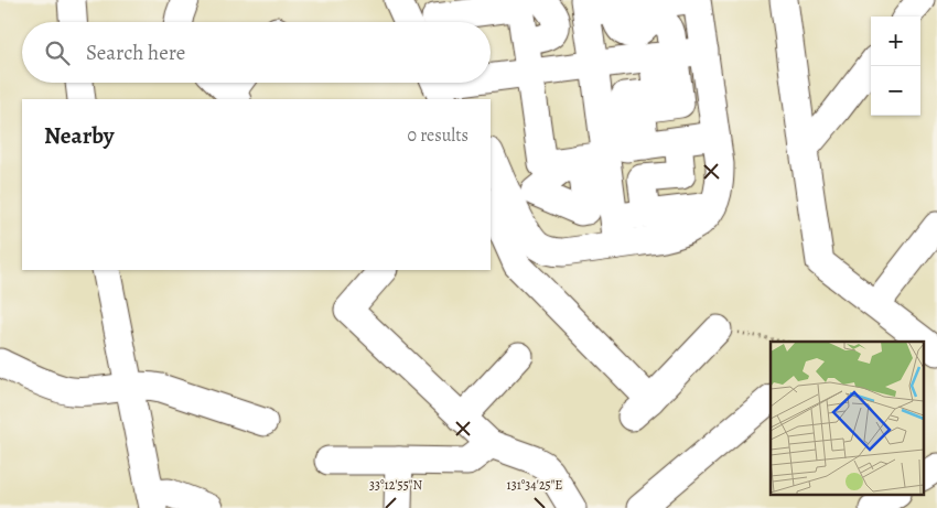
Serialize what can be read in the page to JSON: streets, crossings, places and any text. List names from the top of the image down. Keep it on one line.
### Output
{"page":{"map_buttons":["+","−"],"search":"Search here","heading":["Nearby","0 results"]},"coordinates":["33°12'55\"N","131°34'25\"E"]}
